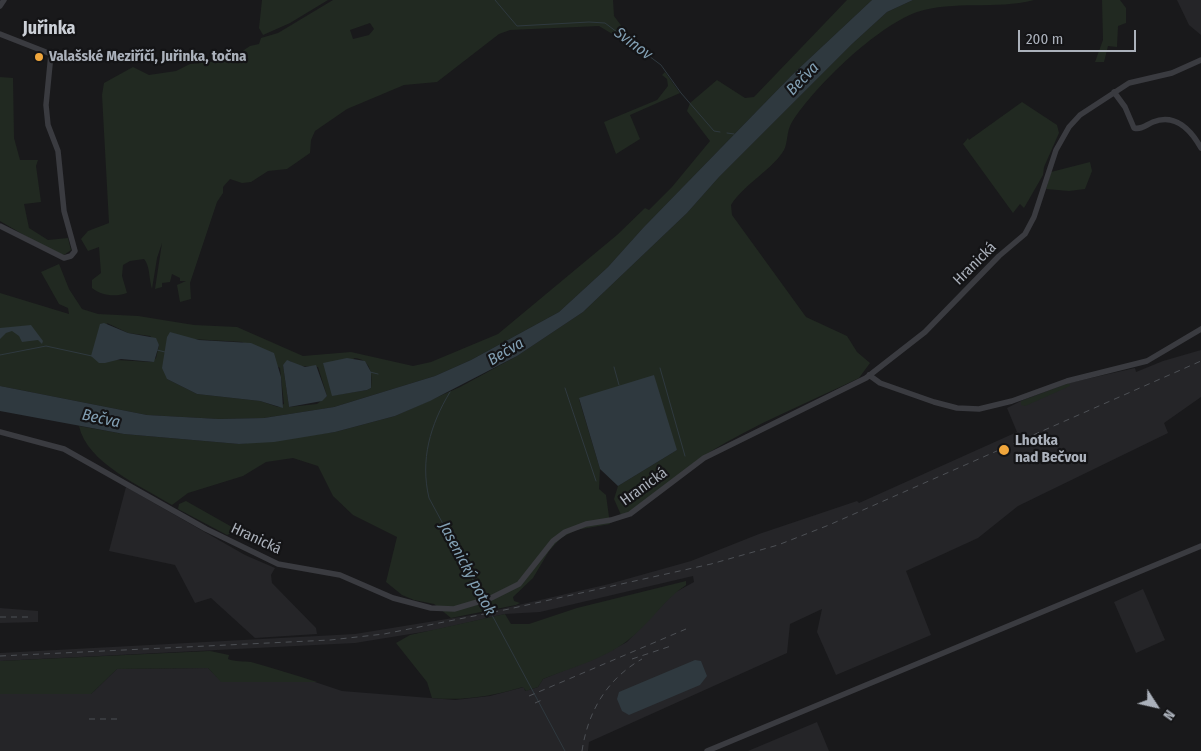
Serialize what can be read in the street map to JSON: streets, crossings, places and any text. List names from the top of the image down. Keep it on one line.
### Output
{"streets":{"street":["Hranická"]},"districts":["Juřinka"],"water":["Svinov","Bečva","Jasenický potok"],"places":["Valašské Meziříčí, Juřinka, točna","Lhotka nad Bečvou"],"scale_bar":"200 m","north":"bottom right"}
